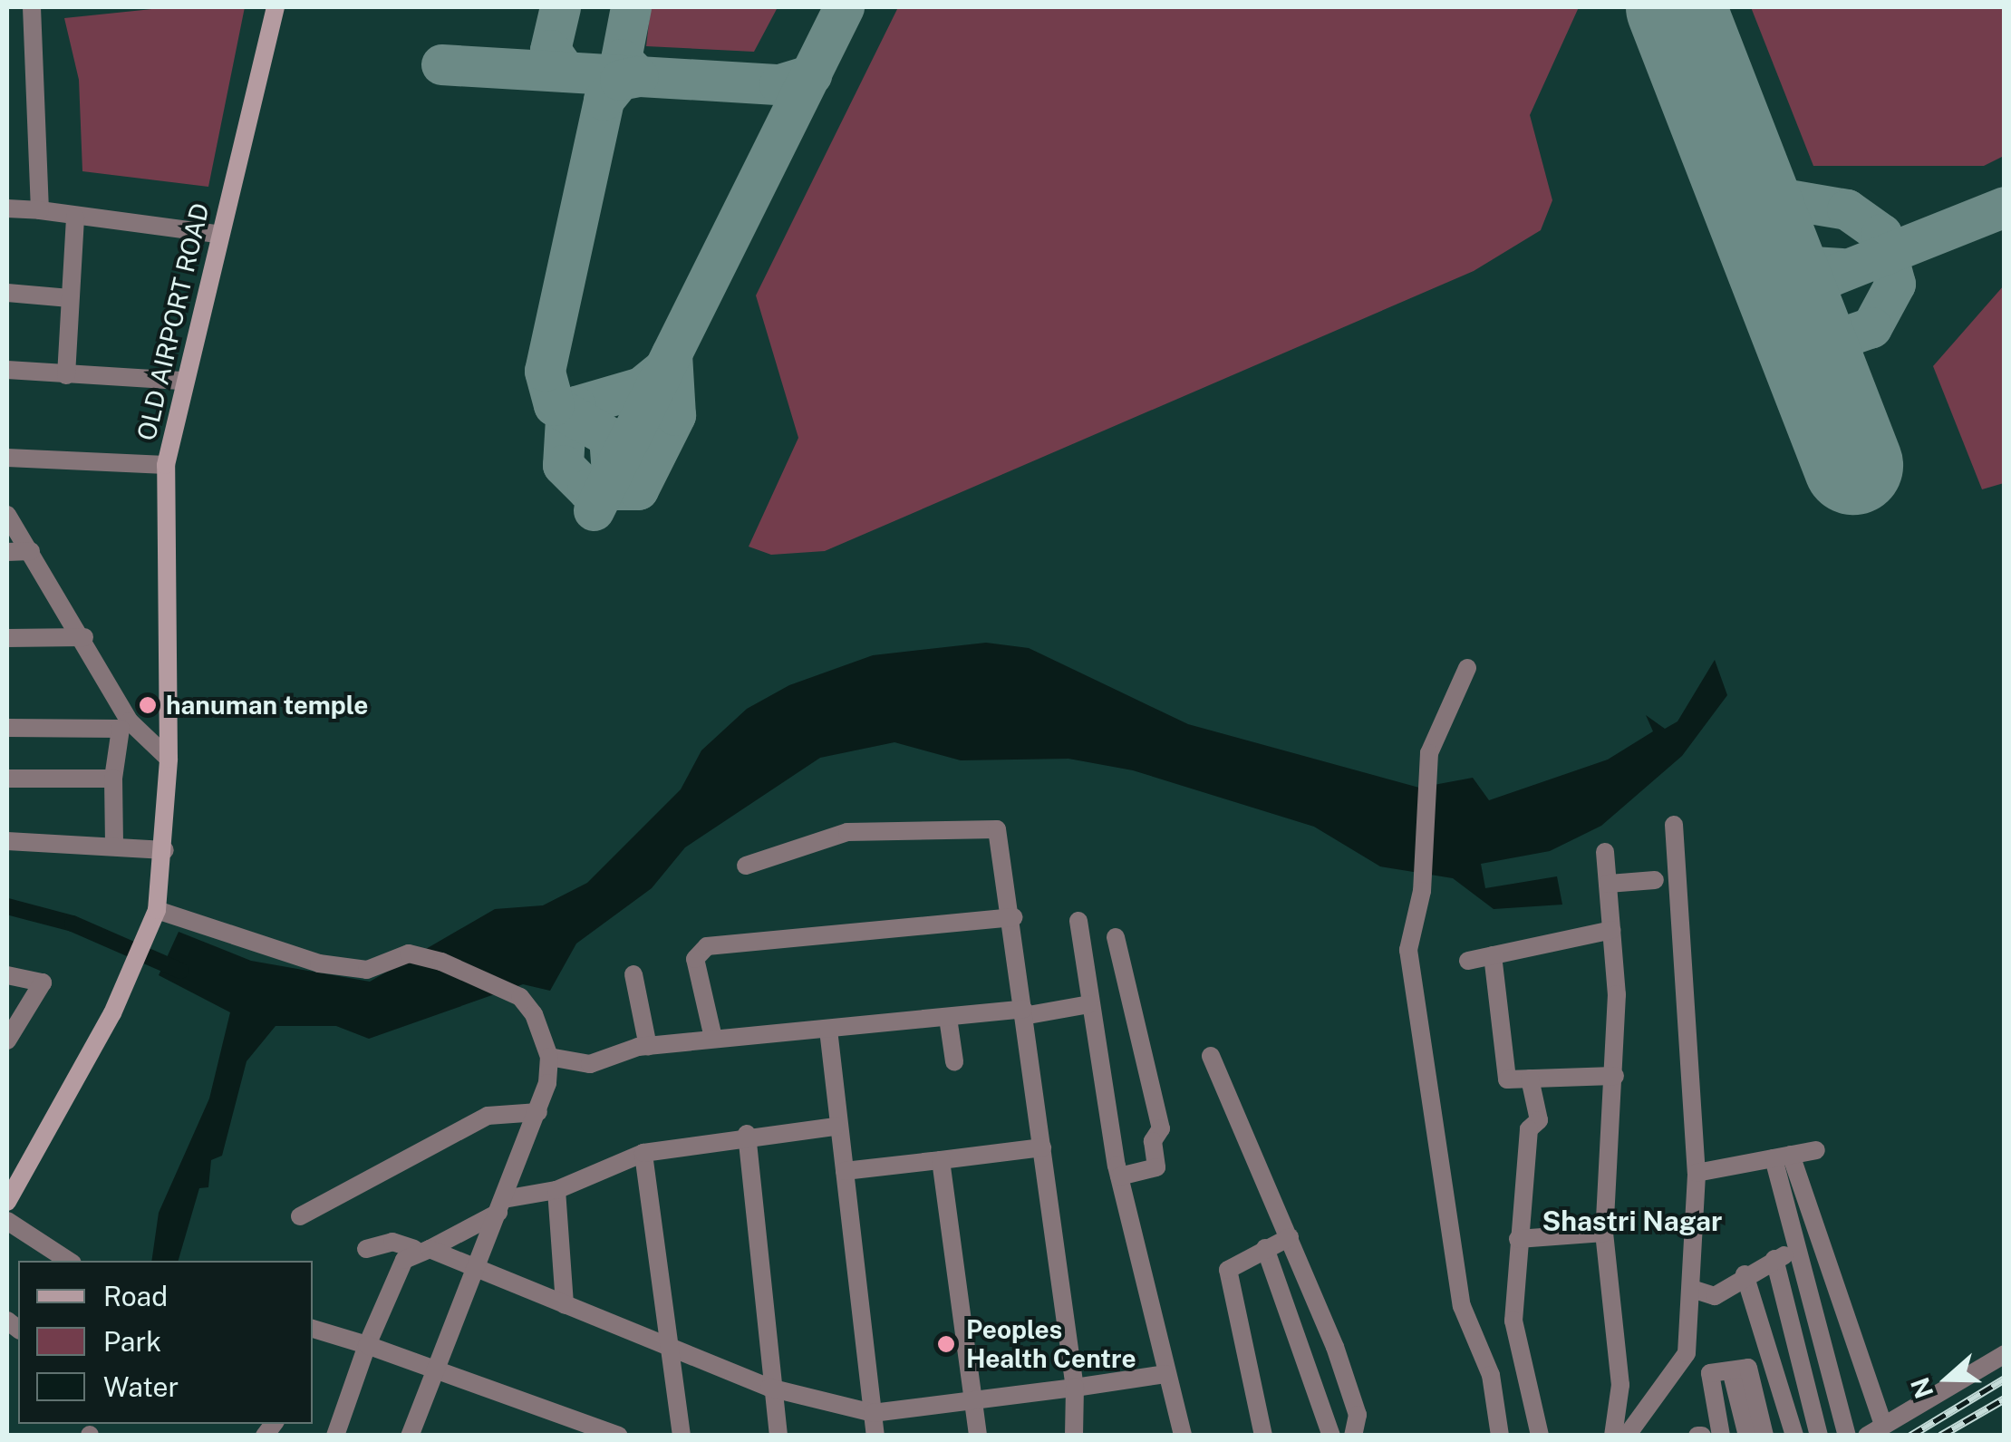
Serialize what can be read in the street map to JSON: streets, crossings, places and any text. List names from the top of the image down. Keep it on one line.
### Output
{"streets":{"main road":["OLD AIRPORT ROAD"]},"districts":["Shastri Nagar"],"places":["hanuman temple","Peoples Health Centre"],"legend":["Road","Park","Water"],"north":"left"}
